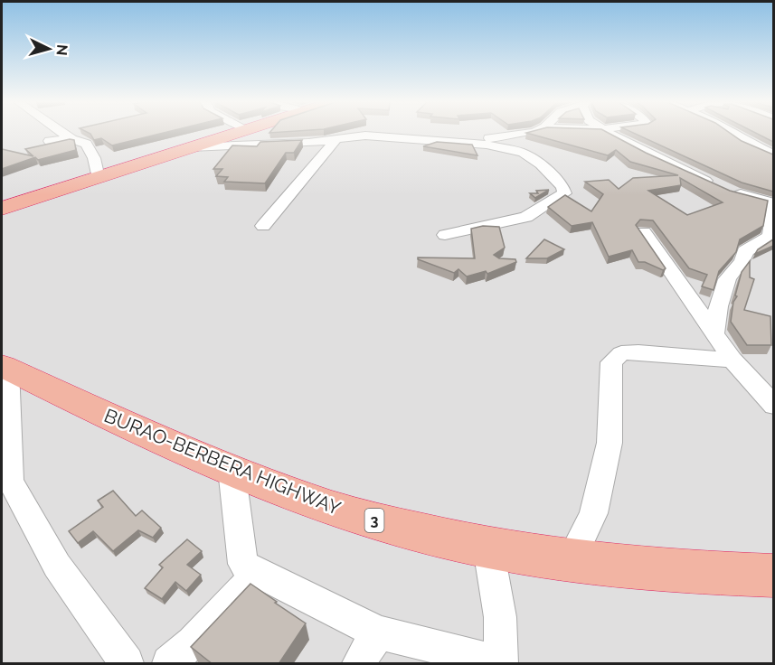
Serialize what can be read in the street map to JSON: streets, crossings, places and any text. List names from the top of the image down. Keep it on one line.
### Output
{"streets":{"highway":["BURAO-BERBERA HIGHWAY","3"]},"north":"right"}
